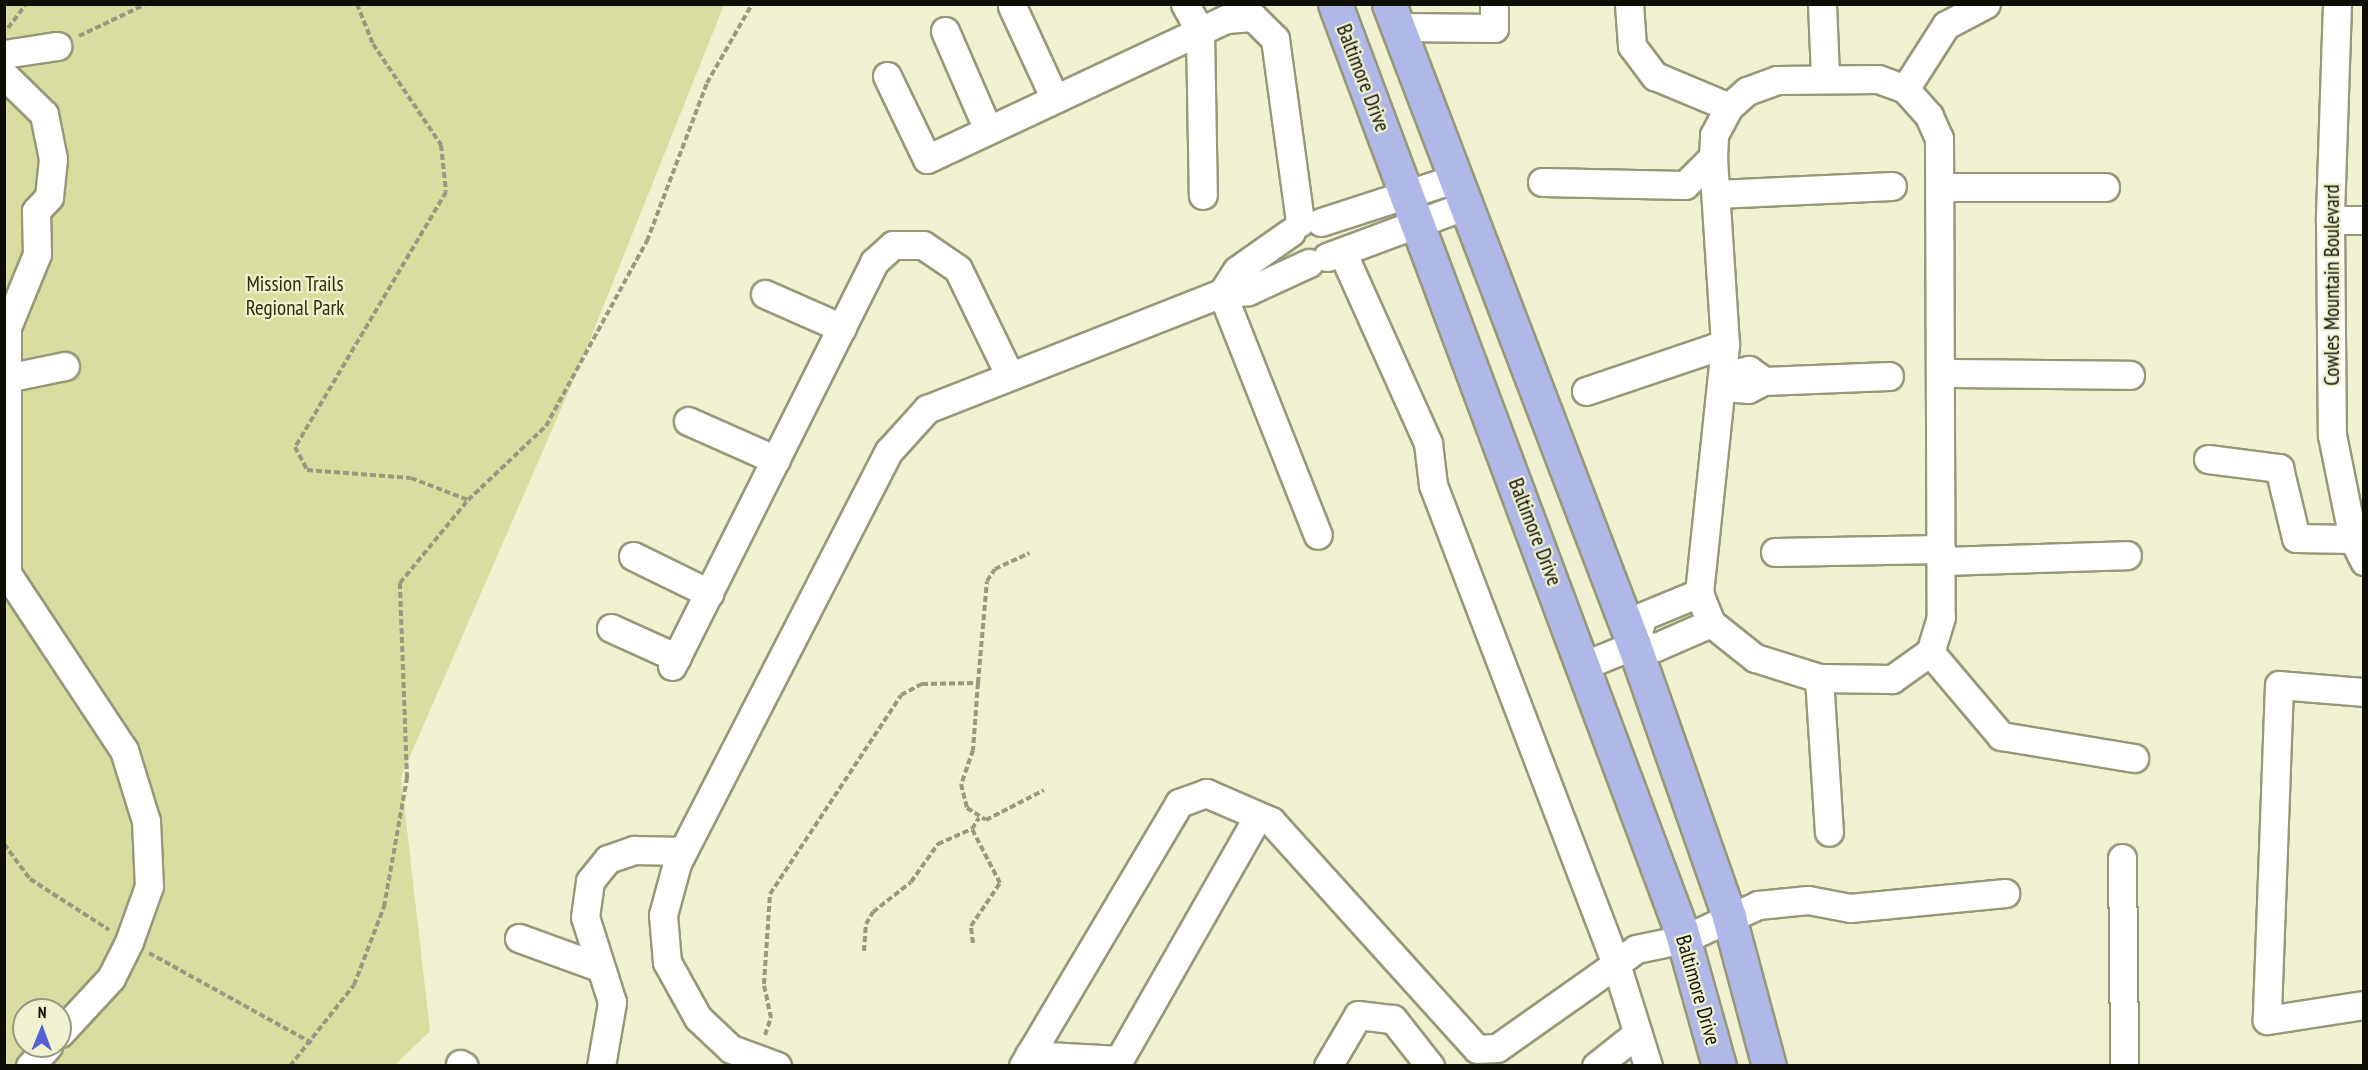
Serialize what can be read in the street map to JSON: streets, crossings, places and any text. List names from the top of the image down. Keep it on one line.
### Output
{"streets":{"main road":["Baltimore Drive"],"street":["Cowles Mountain Boulevard"]},"parks":["Mission Trails Regional Park"],"north":"top"}
